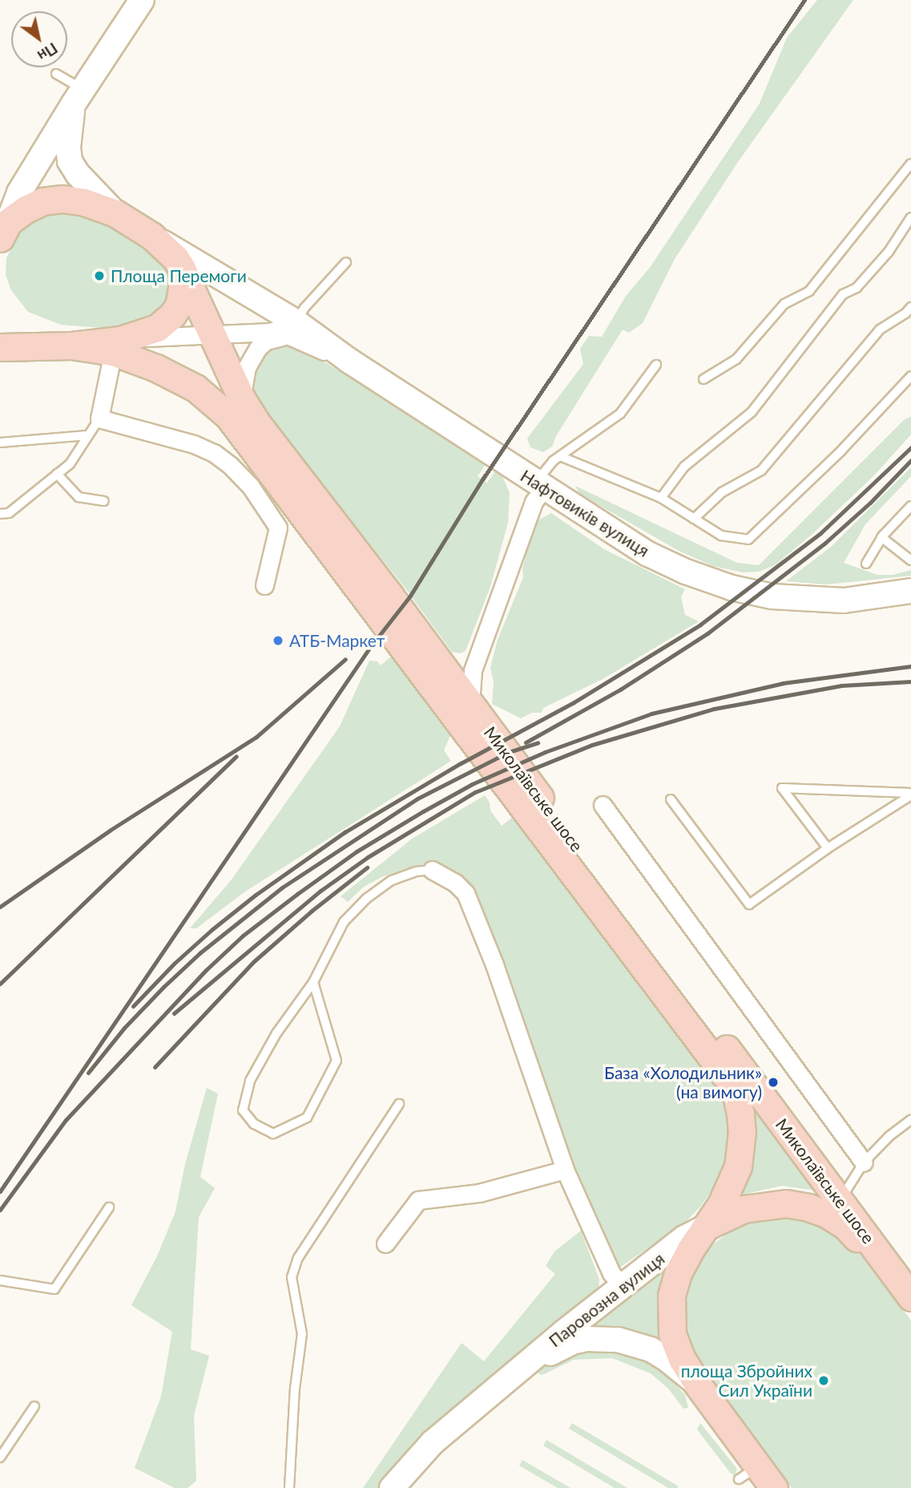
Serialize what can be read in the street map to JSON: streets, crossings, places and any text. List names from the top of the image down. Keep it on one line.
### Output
{"streets":{"main road":["Нафтовиків вулиця","Миколаївське шосе","Паровозна вулиця"]},"crossings":[["Нафтовиків вулиця","Миколаївське шосе"],["Миколаївське шосе","Паровозна вулиця"]],"places":["Площа Перемоги","АТБ-Маркет","База «Холодильник» (на вимогу)","площа Збройних Сил України"],"north":"bottom right"}
